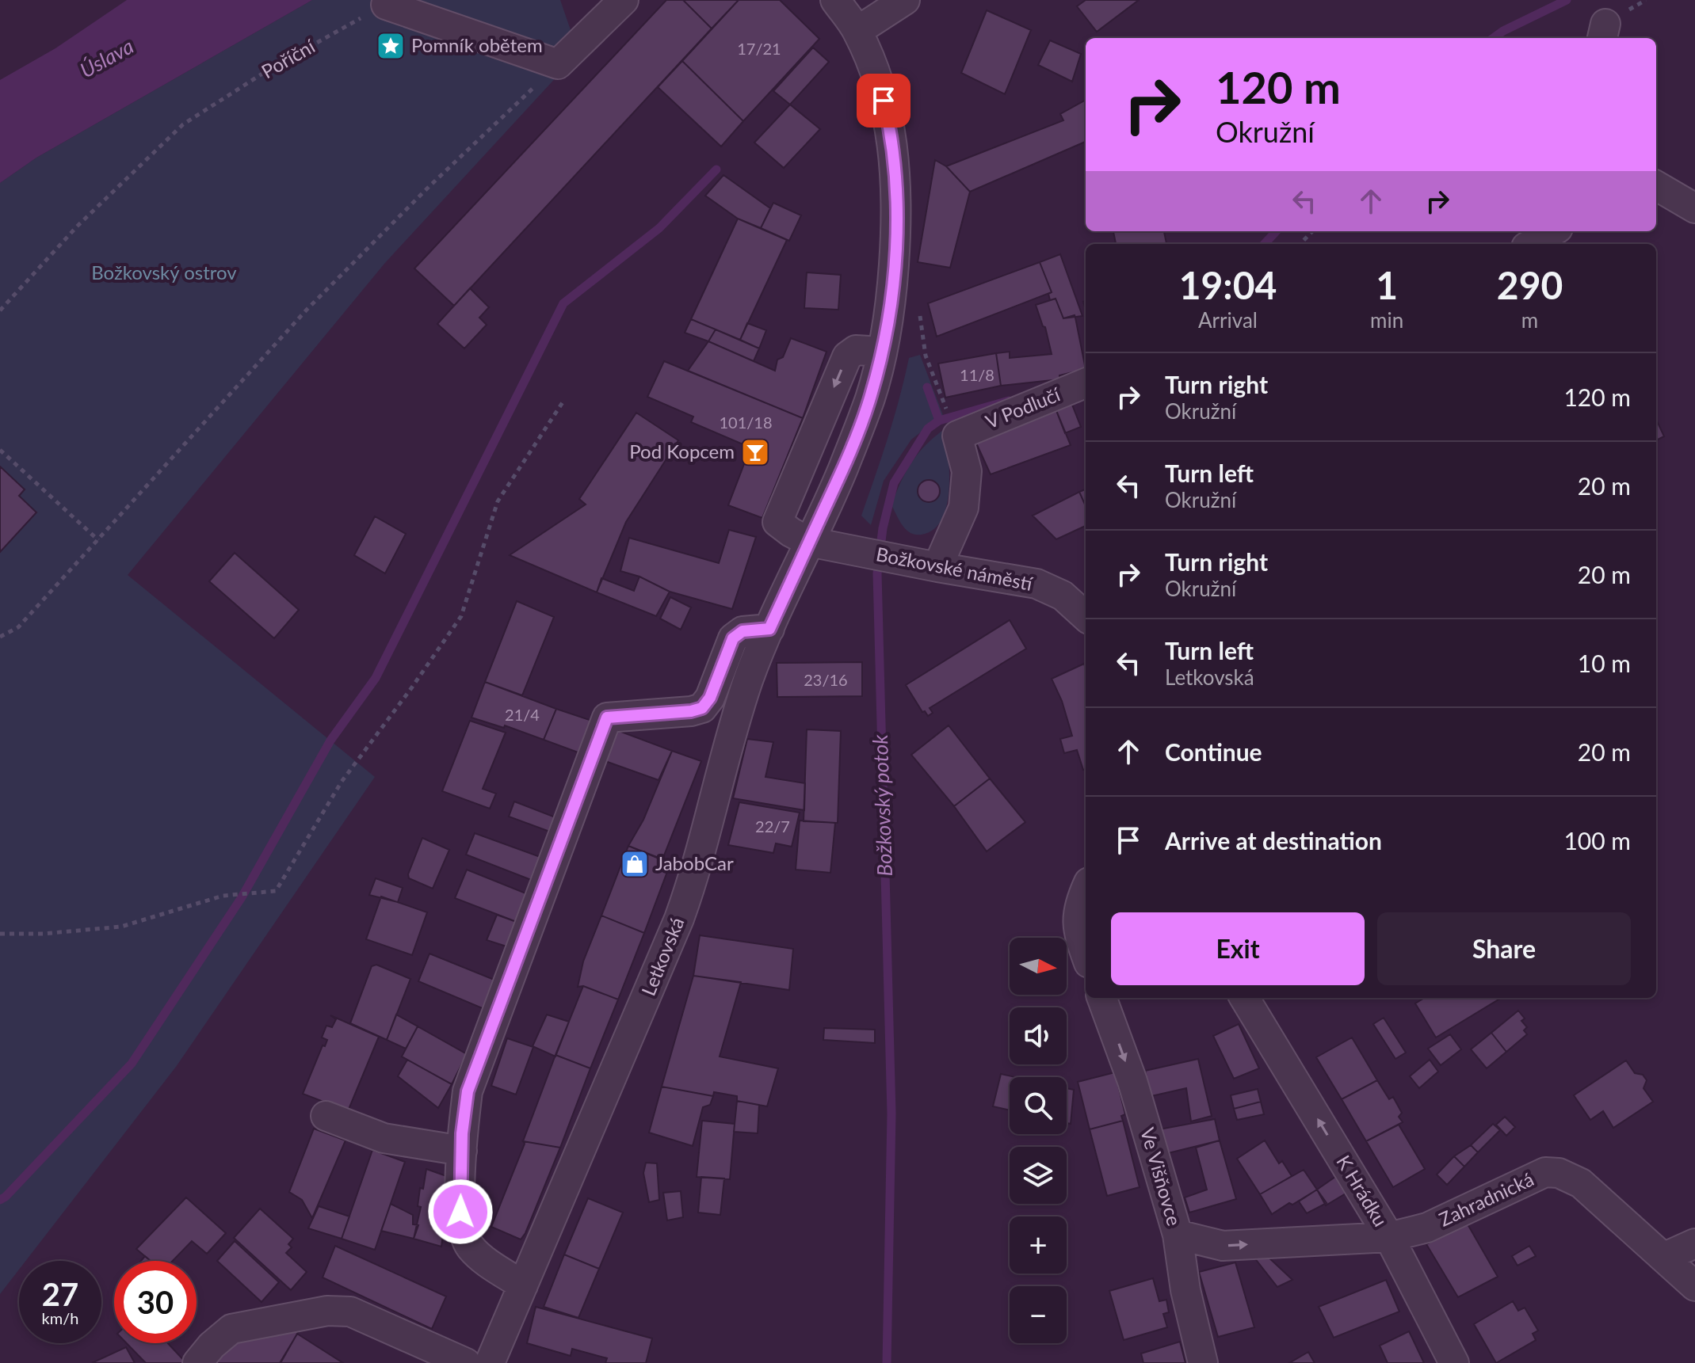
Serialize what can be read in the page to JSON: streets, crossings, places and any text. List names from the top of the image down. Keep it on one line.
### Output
{"streets":{"street":["V Podlučí","Božkovské náměstí","Letkovská","Ve Višňovce","K Hrádku","Zahradnická"],"path":["Poříční"]},"crossings":[["V Podlučí","Božkovské náměstí"],["Božkovské náměstí","Letkovská"],["Ve Višňovce","K Hrádku"],["K Hrádku","Zahradnická"]],"one_way":["Božkovské náměstí","Ve Višňovce"],"water":["Úslava","Božkovský potok"],"parks":["Božkovský ostrov"],"places":{"place":["Pomník obětem"],"bar":["Pod Kopcem"],"shop":["JabobCar"]},"house_numbers":["17/21","11/8","101/18","23/16","21/4","22/7"],"north":"right","page":{"turn":["120 m","Okružní"],"eta":["19:04","Arrival","1","min","290","m"],"list":[{"name":"Turn right","note":"Okružní","value":"120 m"},{"name":"Turn left","note":"Okružní","value":"20 m"},{"name":"Turn right","note":"Okružní","value":"20 m"},{"name":"Turn left","note":"Letkovská","value":"10 m"},{"name":"Continue","value":"20 m"},{"name":"Arrive at destination","value":"100 m"}],"buttons":["Exit","Share"],"map_buttons":["+","−"],"speed":"27 km/h","limit":"30"}}
